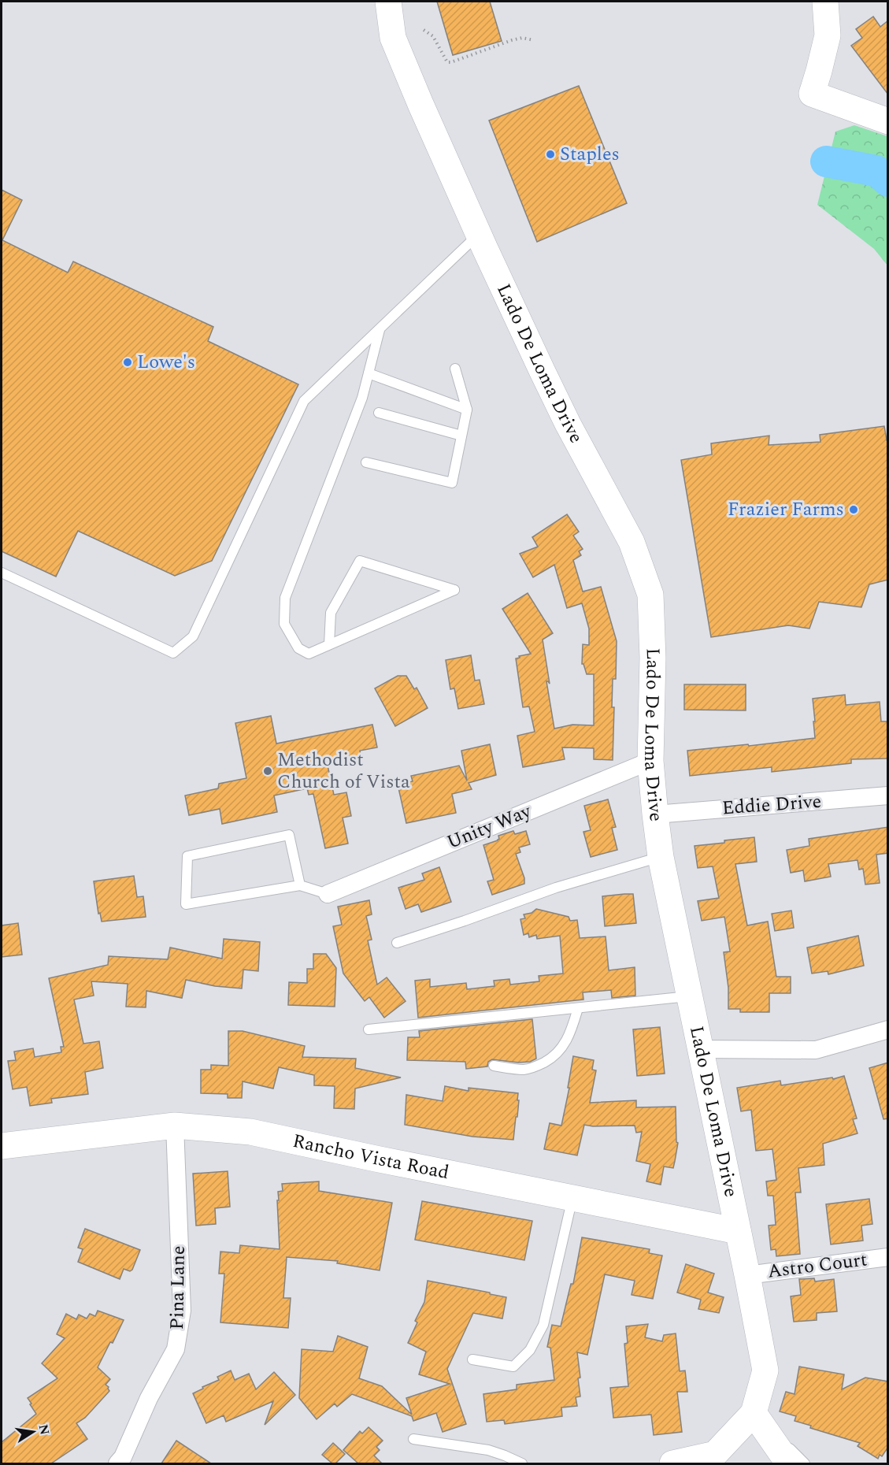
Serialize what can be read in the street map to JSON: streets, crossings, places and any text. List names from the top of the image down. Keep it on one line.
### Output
{"streets":{"street":["Lado De Loma Drive","Eddie Drive","Unity Way","Rancho Vista Road","Astro Court","Pina Lane"]},"crossings":[["Lado De Loma Drive","Eddie Drive"],["Lado De Loma Drive","Unity Way"],["Lado De Loma Drive","Rancho Vista Road"],["Lado De Loma Drive","Astro Court"],["Rancho Vista Road","Pina Lane"]],"places":["Staples","Lowe's","Frazier Farms","Methodist Church of Vista"],"north":"right"}
